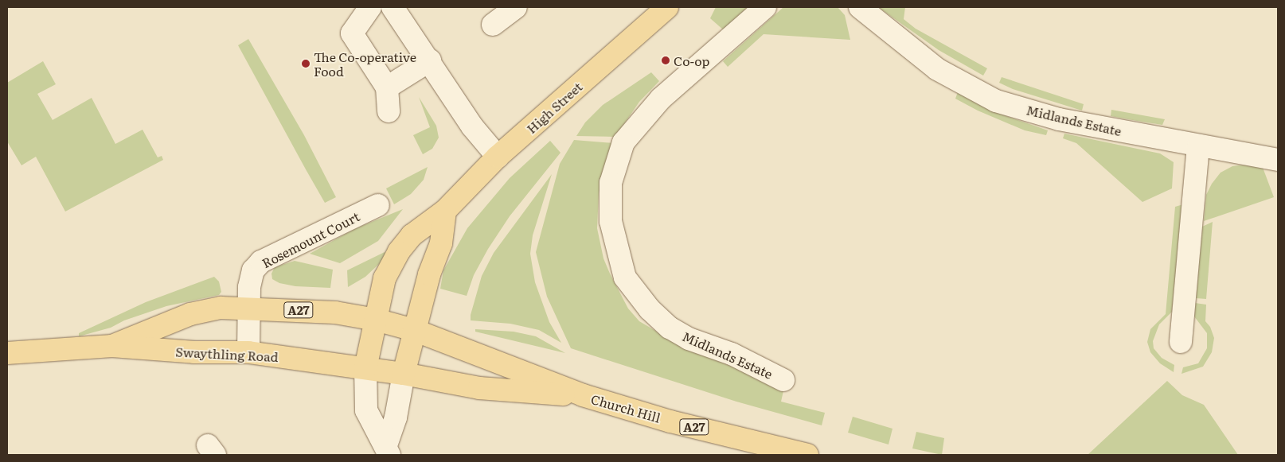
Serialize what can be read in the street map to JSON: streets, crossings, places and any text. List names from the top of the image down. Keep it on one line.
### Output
{"streets":{"main road":["High Street","A27","Swaythling Road","Church Hill"],"street":["Midlands Estate","Rosemount Court"]},"crossings":[["High Street","A27"],["High Street","Swaythling Road"],["Rosemount Court","Swaythling Road"],["A27","Swaythling Road"],["A27","Church Hill"]],"places":["Co-op","The Co-operative Food"]}
